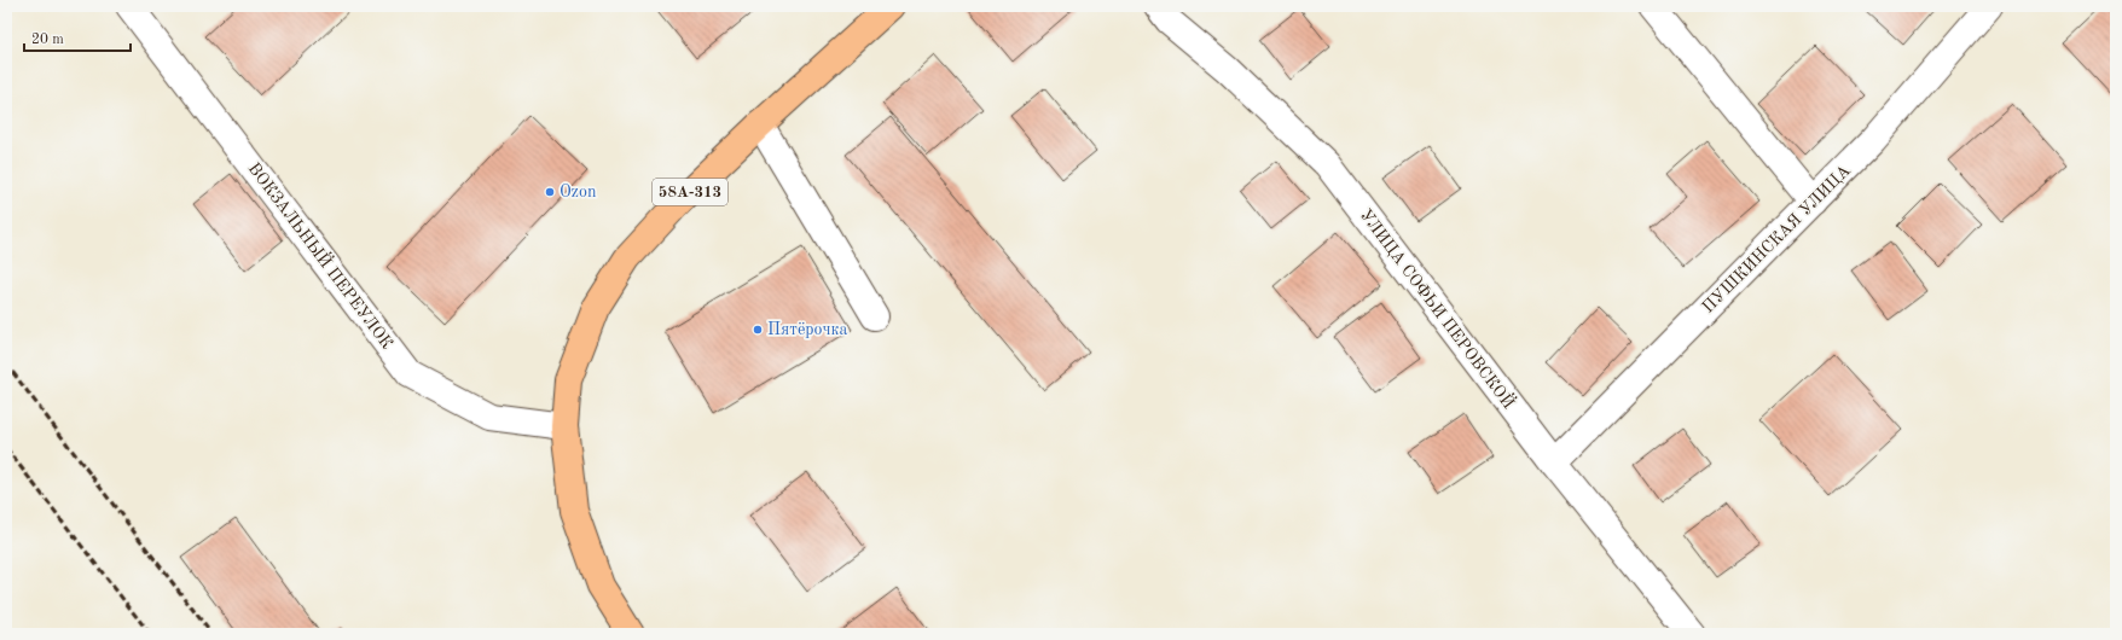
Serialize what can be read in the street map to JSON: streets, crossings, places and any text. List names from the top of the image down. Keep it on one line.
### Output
{"streets":{"main road":["58А-313"],"street":["ПУШКИНСКАЯ УЛИЦА","ВОКЗАЛЬНЫЙ ПЕРЕУЛОК","УЛИЦА СОФЬИ ПЕРОВСКОЙ"]},"crossings":[["58А-313","ВОКЗАЛЬНЫЙ ПЕРЕУЛОК"],["ПУШКИНСКАЯ УЛИЦА","УЛИЦА СОФЬИ ПЕРОВСКОЙ"]],"places":["Ozon","Пятёрочка"],"scale_bar":"20 m"}
